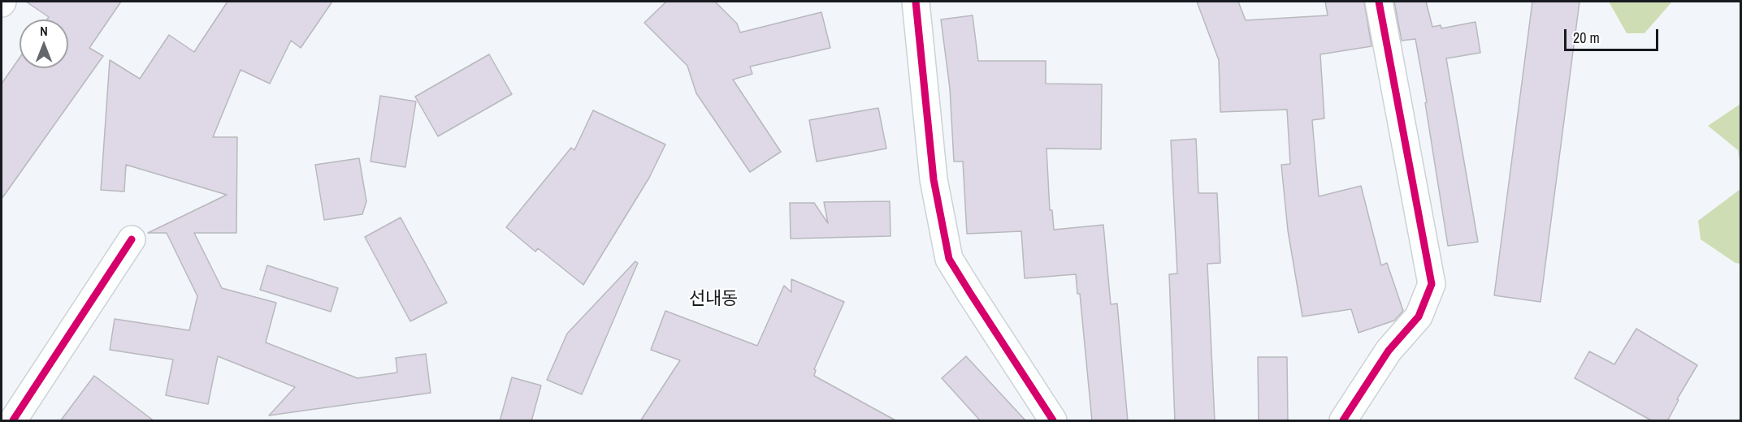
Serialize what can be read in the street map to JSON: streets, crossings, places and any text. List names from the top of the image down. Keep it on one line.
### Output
{"districts":["선내동"],"scale_bar":"20 m","north":"top"}
